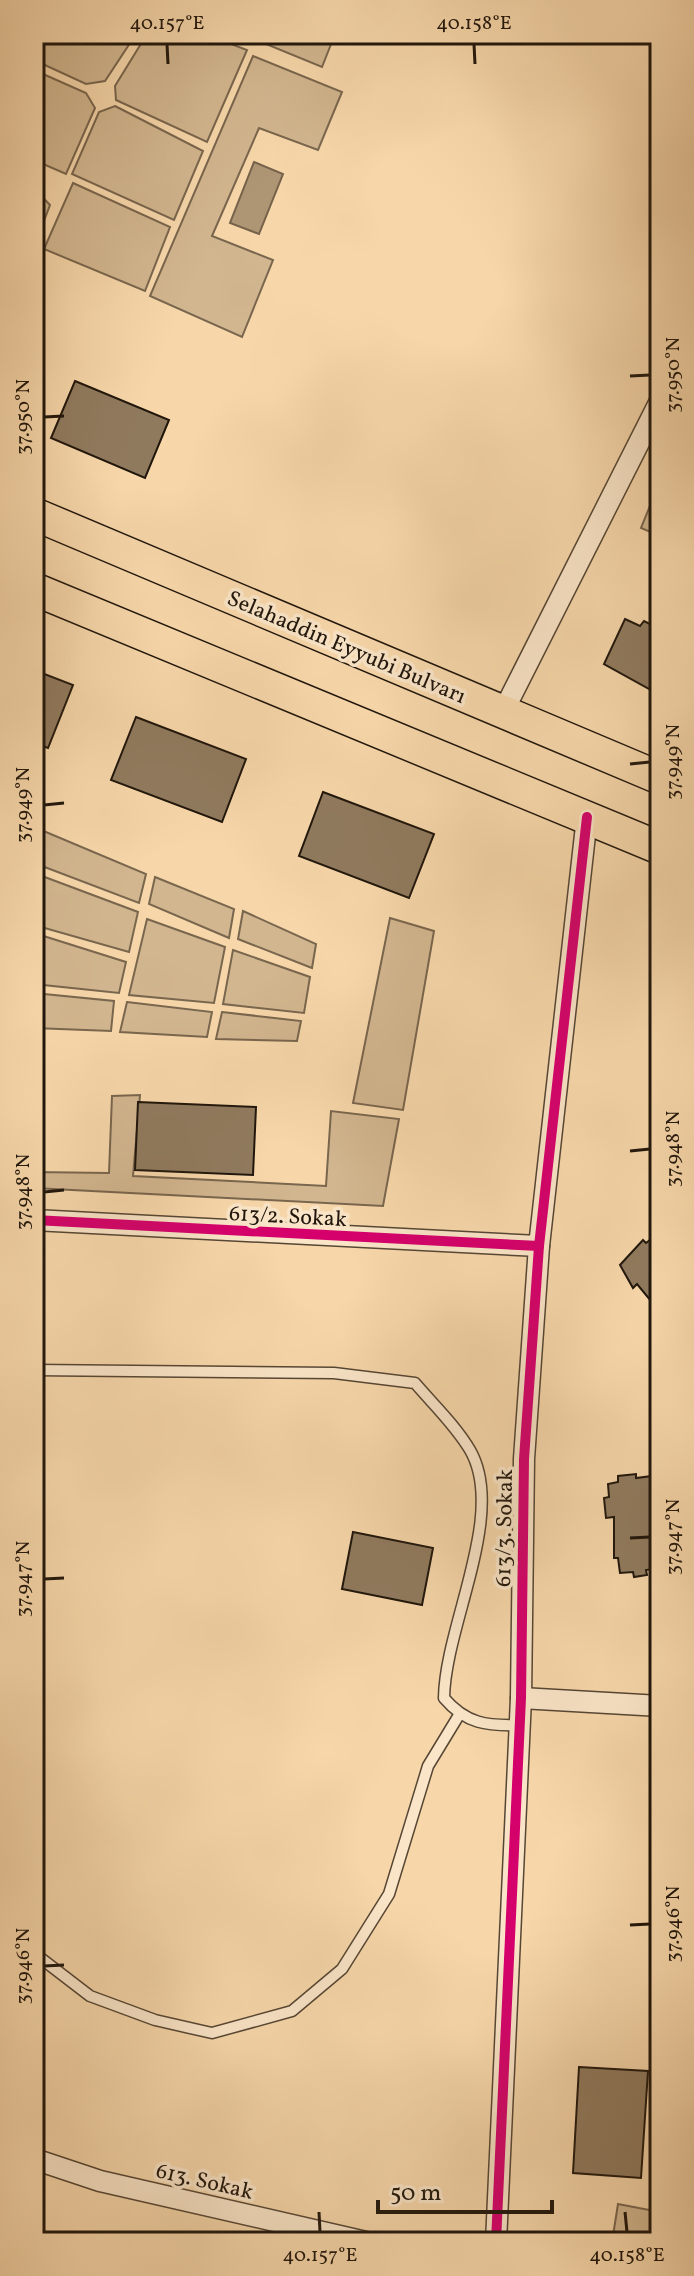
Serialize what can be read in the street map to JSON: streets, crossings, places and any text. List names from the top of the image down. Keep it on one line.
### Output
{"streets":{"main road":["Selahaddin Eyyubi Bulvarı"],"street":["613/2. Sokak","613/3. Sokak","613. Sokak"]},"crossings":[["613/2. Sokak","613/3. Sokak"]],"scale_bar":"50 m","coordinates":["40.157°E","40.158°E","37.950°N","37.949°N","37.948°N","37.947°N","37.946°N"]}
